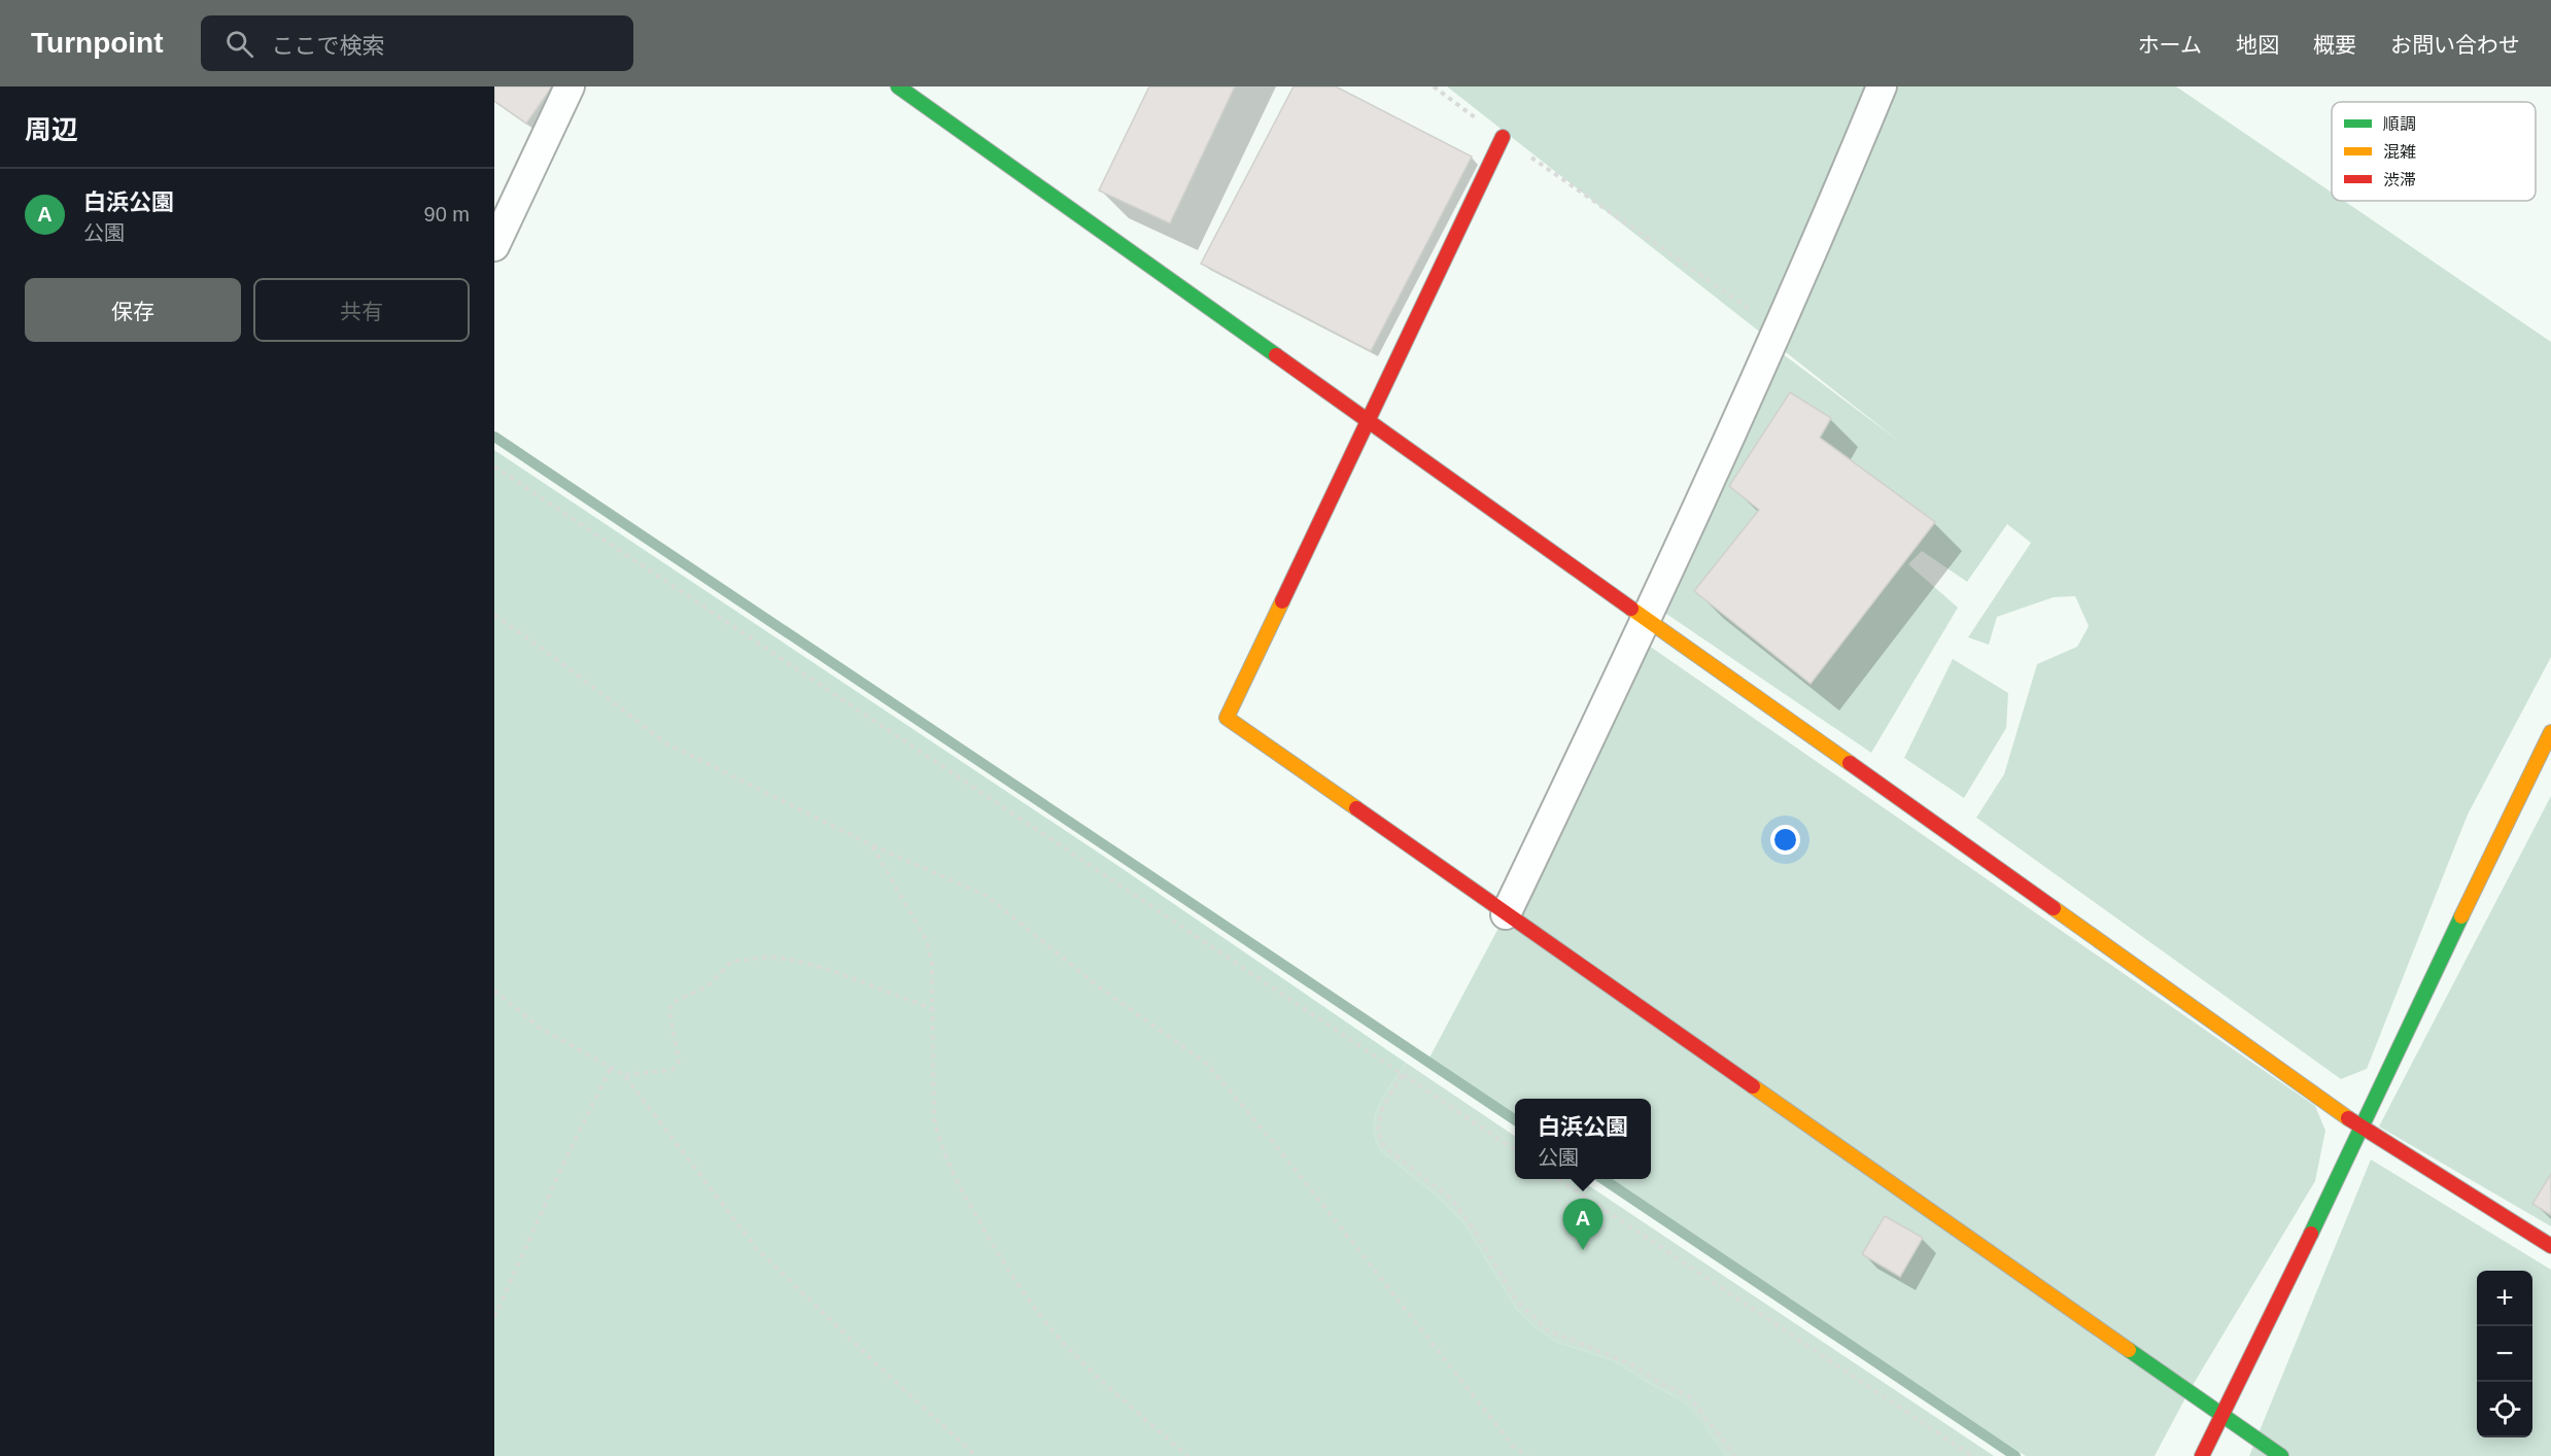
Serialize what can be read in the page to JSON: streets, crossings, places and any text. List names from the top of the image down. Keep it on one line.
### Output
{"legend":["順調","混雑","渋滞"],"page":{"header":"Turnpoint","search":"ここで検索","nav":["ホーム","地図","概要","お問い合わせ"],"heading":"周辺","list":[{"mark":"A","name":"白浜公園","note":"公園","value":"90 m"}],"buttons":["保存","共有"],"popup":["白浜公園","公園"],"pins":"A","map_buttons":["+","−"]}}
